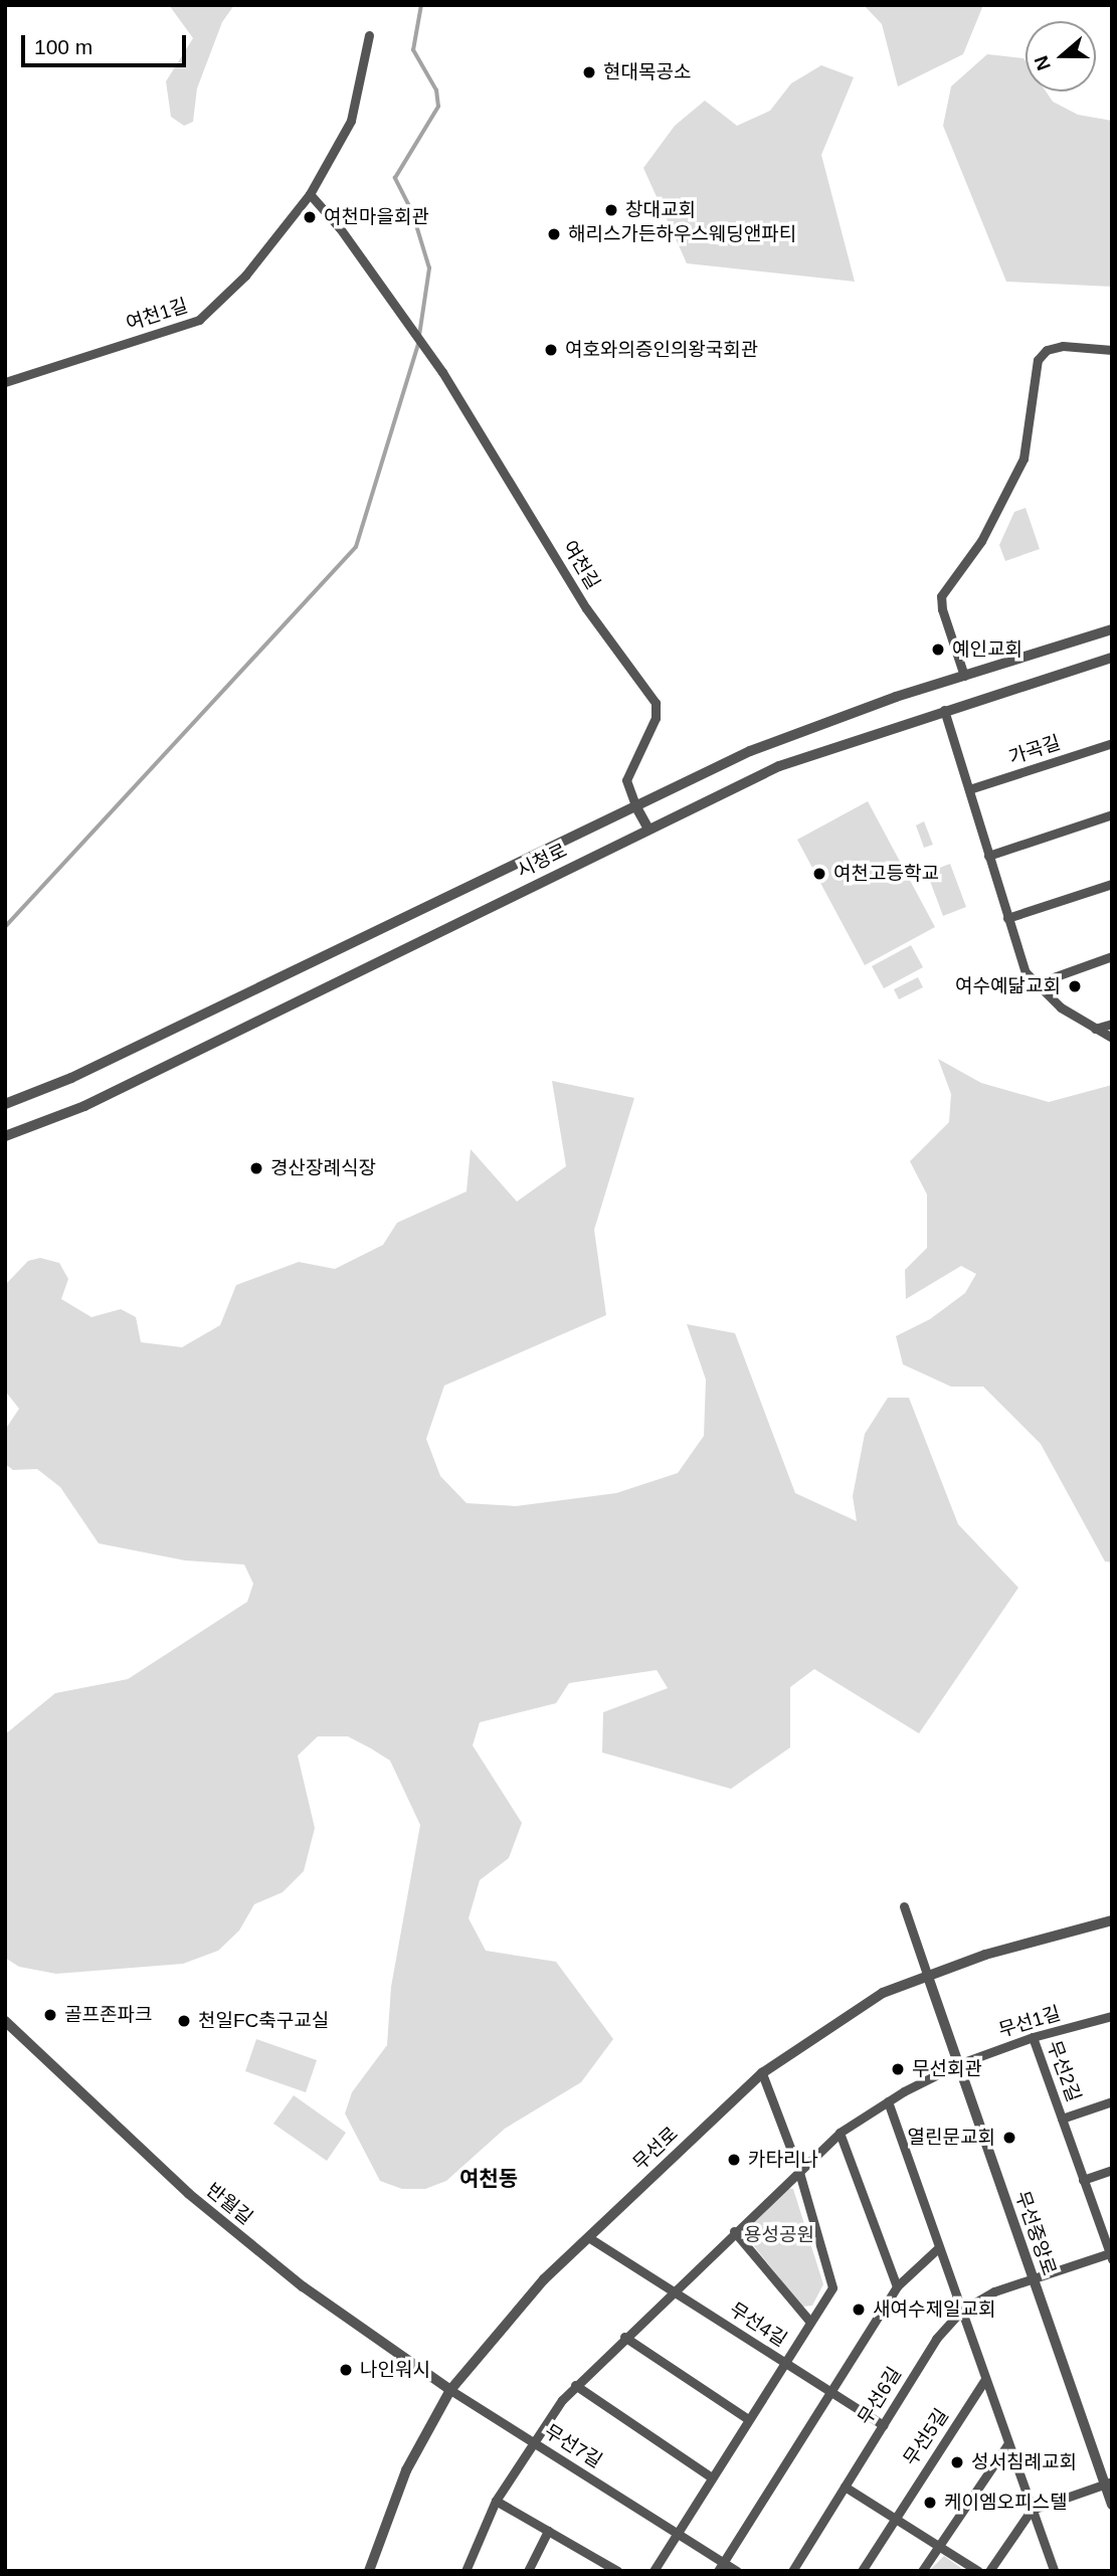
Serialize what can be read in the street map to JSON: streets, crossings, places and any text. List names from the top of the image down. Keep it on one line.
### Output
{"streets":{"street":["여천1길","여천길","가곡길","시청로","무선1길","무선2길","무선로","반월길","무선중앙로","무선4길","무선6길","무선5길","무선7길"]},"crossings":[["여천1길","여천길"],["여천길","시청로"],["무선1길","무선2길"],["무선1길","무선중앙로"],["무선2길","무선6길"],["무선로","반월길"],["무선로","무선중앙로"],["무선로","무선4길"],["무선로","무선7길"],["반월길","무선7길"],["무선중앙로","무선6길"]],"districts":["여천동"],"parks":["용성공원"],"places":["현대목공소","창대교회","여천마을회관","해리스가든하우스웨딩앤파티","여호와의증인의왕국회관","예인교회","여천고등학교","여수예닮교회","경산장례식장","골프존파크","천일FC축구교실","무선회관","열린문교회","카타리나","새여수제일교회","나인워시","성서침례교회","케이엠오피스텔"],"scale_bar":"100 m","north":"left"}
